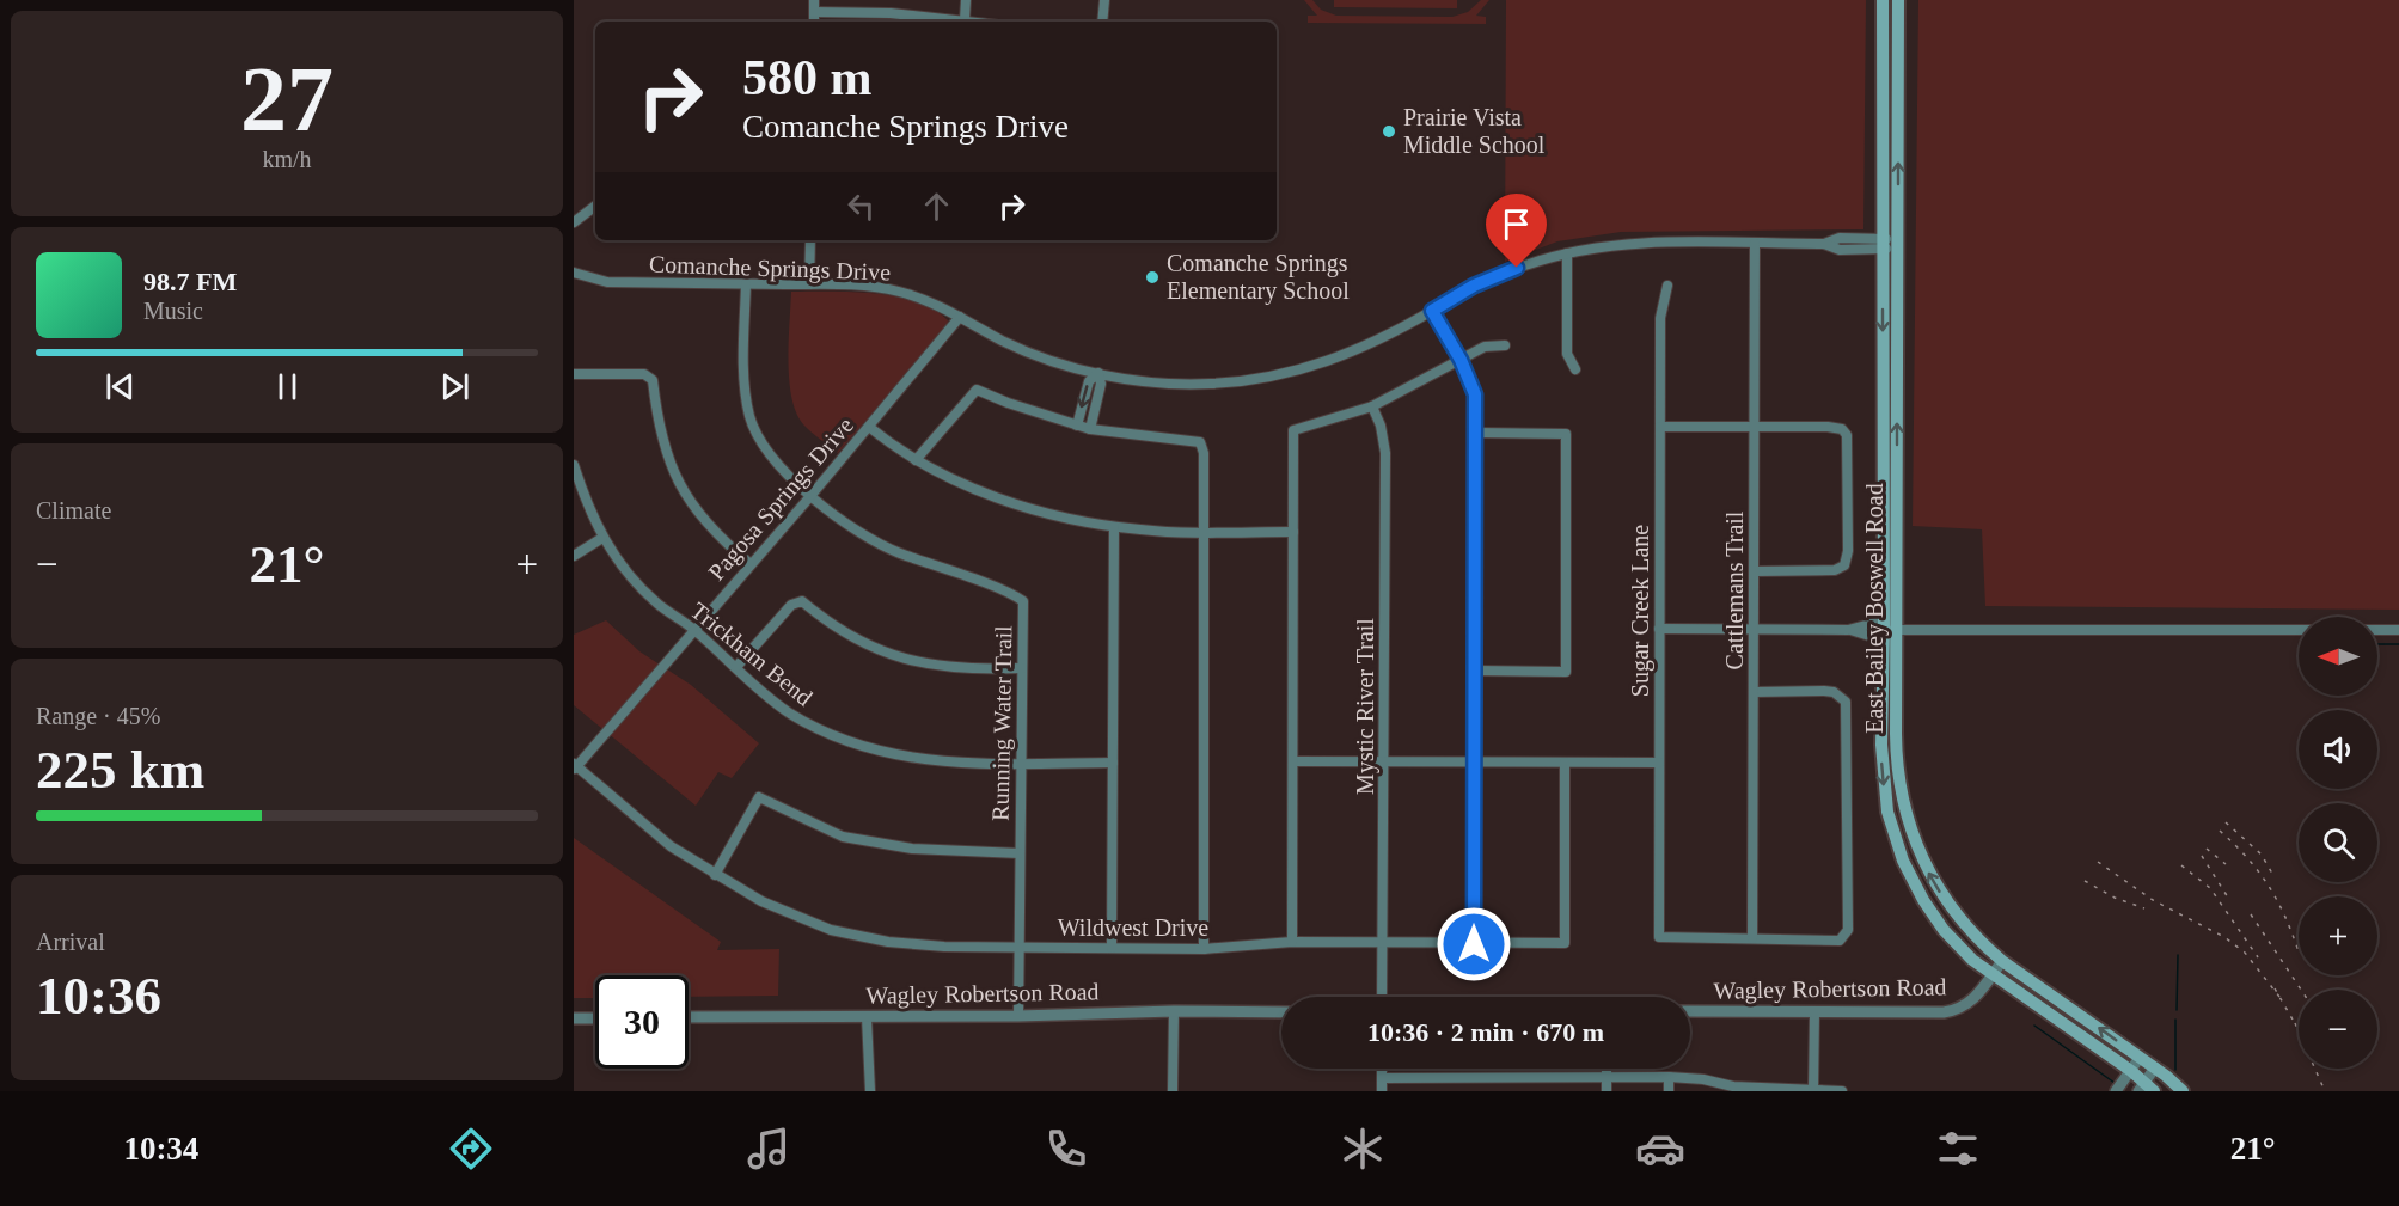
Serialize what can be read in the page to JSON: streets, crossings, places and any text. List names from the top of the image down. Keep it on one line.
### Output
{"streets":{"main road":["East Bailey Boswell Road"],"street":["Comanche Springs Drive","Pagosa Springs Drive","Cattlemans Trail","Sugar Creek Lane","Trickham Bend","Mystic River Trail","Running Water Trail","Wildwest Drive","Wagley Robertson Road"]},"crossings":[["Comanche Springs Drive","Pagosa Springs Drive"],["Comanche Springs Drive","Cattlemans Trail"],["Comanche Springs Drive","East Bailey Boswell Road"],["Comanche Springs Drive","Running Water Trail"],["Pagosa Springs Drive","Trickham Bend"],["Pagosa Springs Drive","Running Water Trail"],["Pagosa Springs Drive","Wildwest Drive"],["Cattlemans Trail","Sugar Creek Lane"],["East Bailey Boswell Road","Wagley Robertson Road"],["Trickham Bend","Running Water Trail"],["Mystic River Trail","Wildwest Drive"],["Running Water Trail","Wildwest Drive"],["Running Water Trail","Wagley Robertson Road"]],"places":["Prairie Vista Middle School","Comanche Springs Elementary School"],"north":"left","page":{"tile":[["27","km/h"],"Climate",["Range · 45%","225 km"],["Arrival","10:36"]],"turn":["580 m","Comanche Springs Drive"],"song":["98.7 FM","Music"],"heat":["−","21°","+"],"map_buttons":["+","−"],"limit":"30","trip":"10:36 · 2 min · 670 m","tabs":["10:34","21°"]}}
